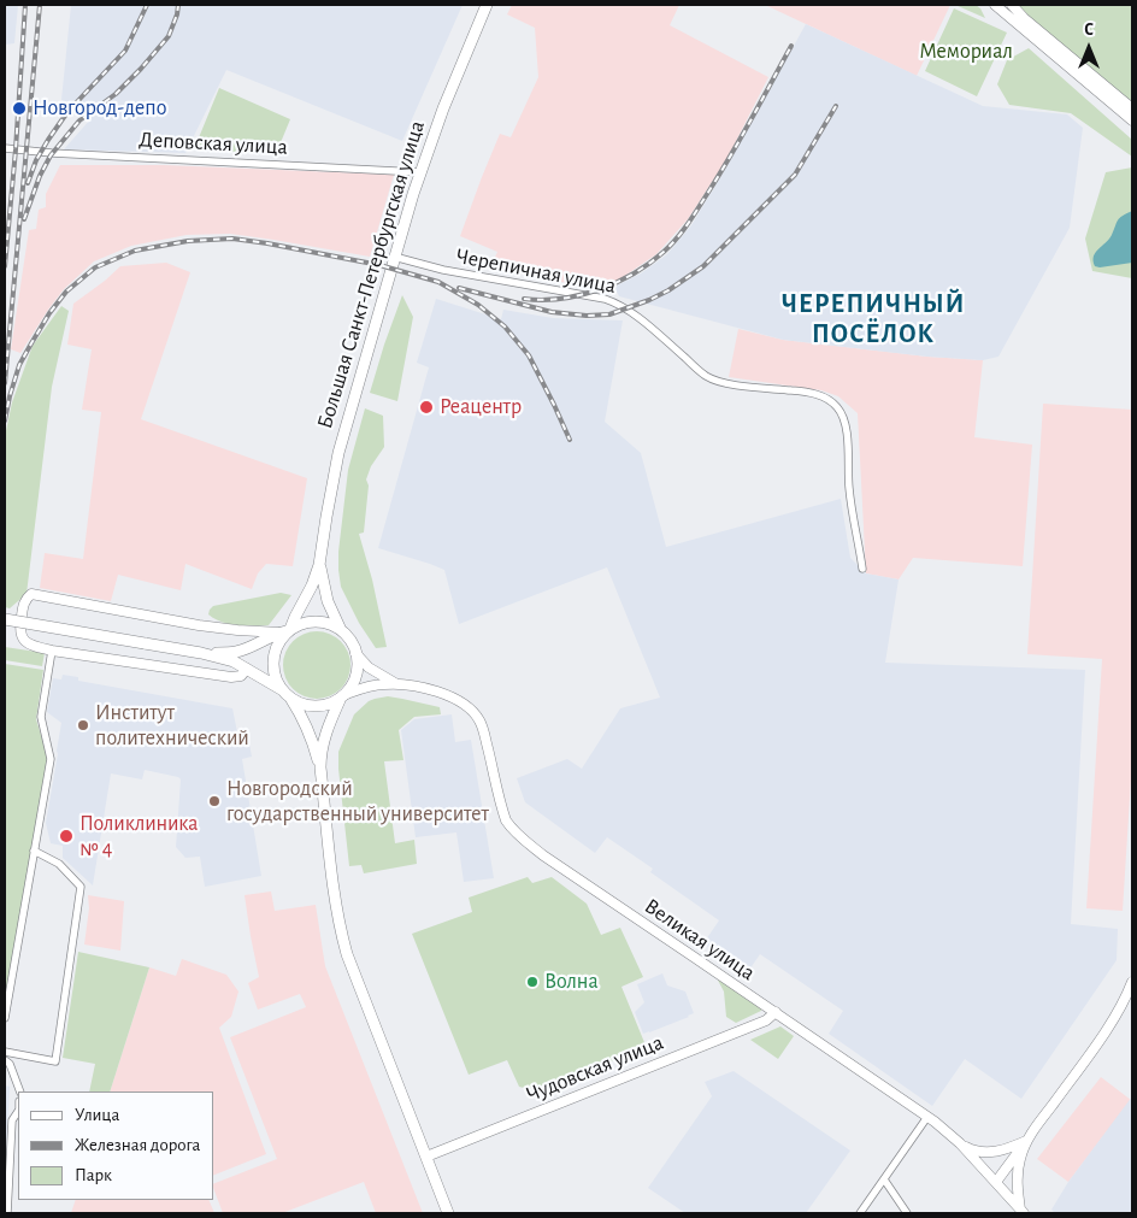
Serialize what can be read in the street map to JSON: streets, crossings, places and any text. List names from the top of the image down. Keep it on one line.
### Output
{"streets":{"main road":["Большая Санкт-Петербургская улица","Великая улица","Чудовская улица"],"street":["Деповская улица","Черепичная улица"]},"crossings":[["Деповская улица","Большая Санкт-Петербургская улица"],["Черепичная улица","Большая Санкт-Петербургская улица"],["Великая улица","Чудовская улица"]],"districts":["ЧЕРЕПИЧНЫЙ ПОСЁЛОК"],"parks":["Мемориал"],"places":["Новгород-депо","Реацентр","Институт политехнический","Новгородский государственный университет","Поликлиника № 4","Волна"],"legend":["Улица","Железная дорога","Парк"],"north":"top"}
